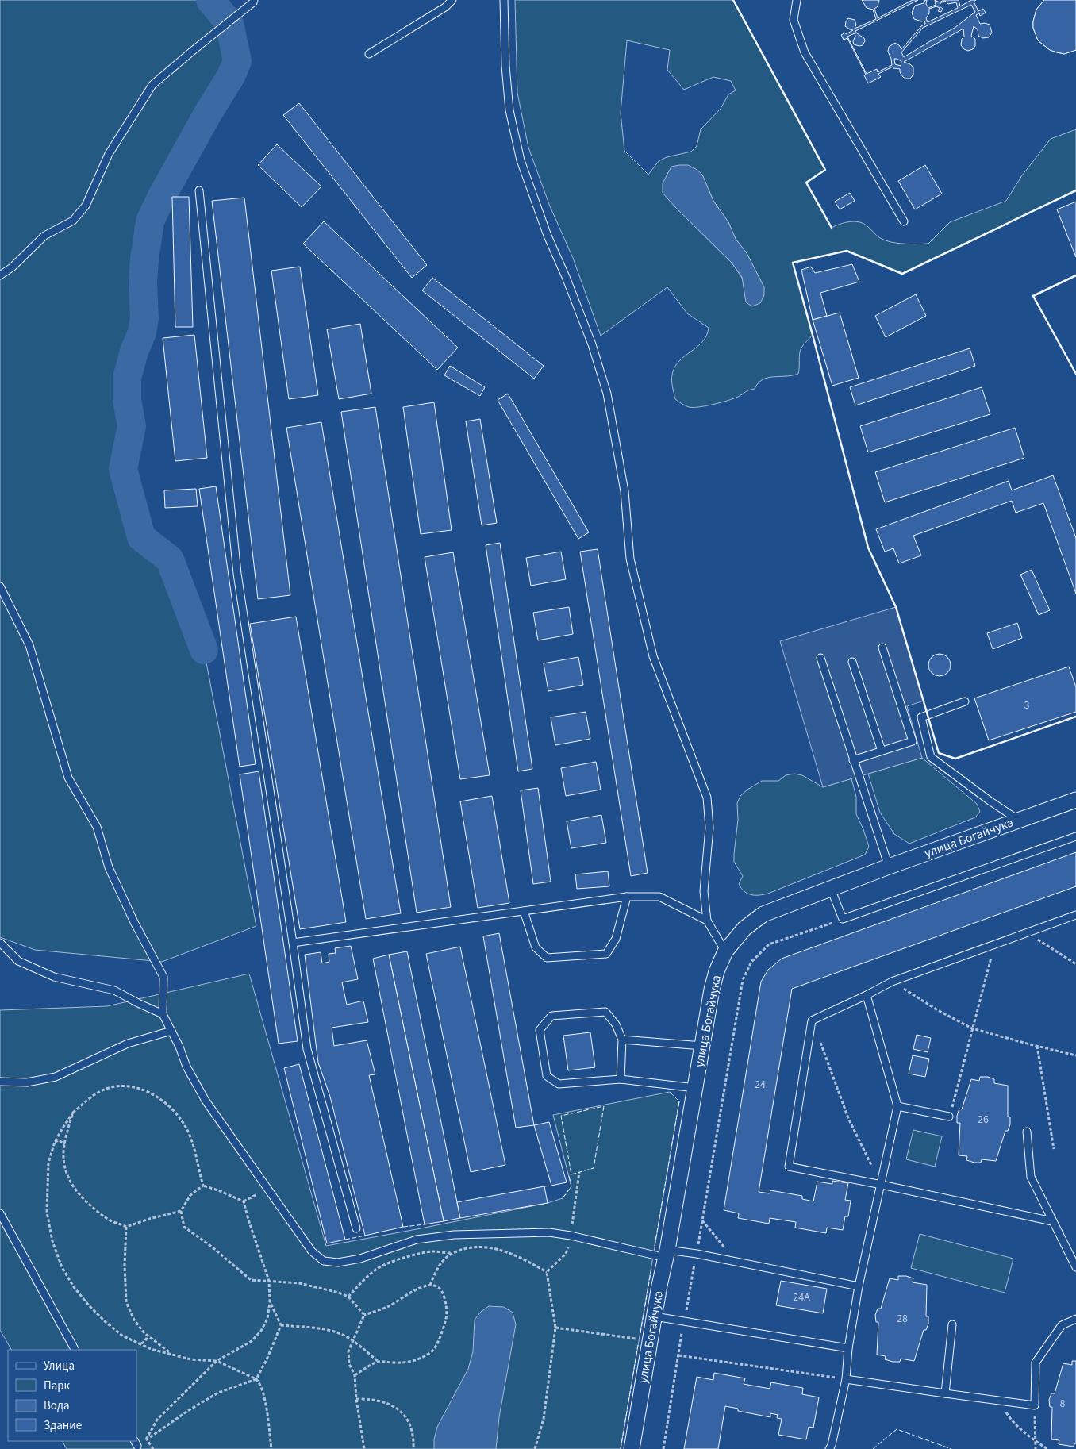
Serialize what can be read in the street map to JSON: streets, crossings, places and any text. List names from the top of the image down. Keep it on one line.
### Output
{"streets":{"street":["улица Богайчука"]},"house_numbers":["3","24","26","24А","28","8"],"legend":["Улица","Парк","Вода","Здание"]}
